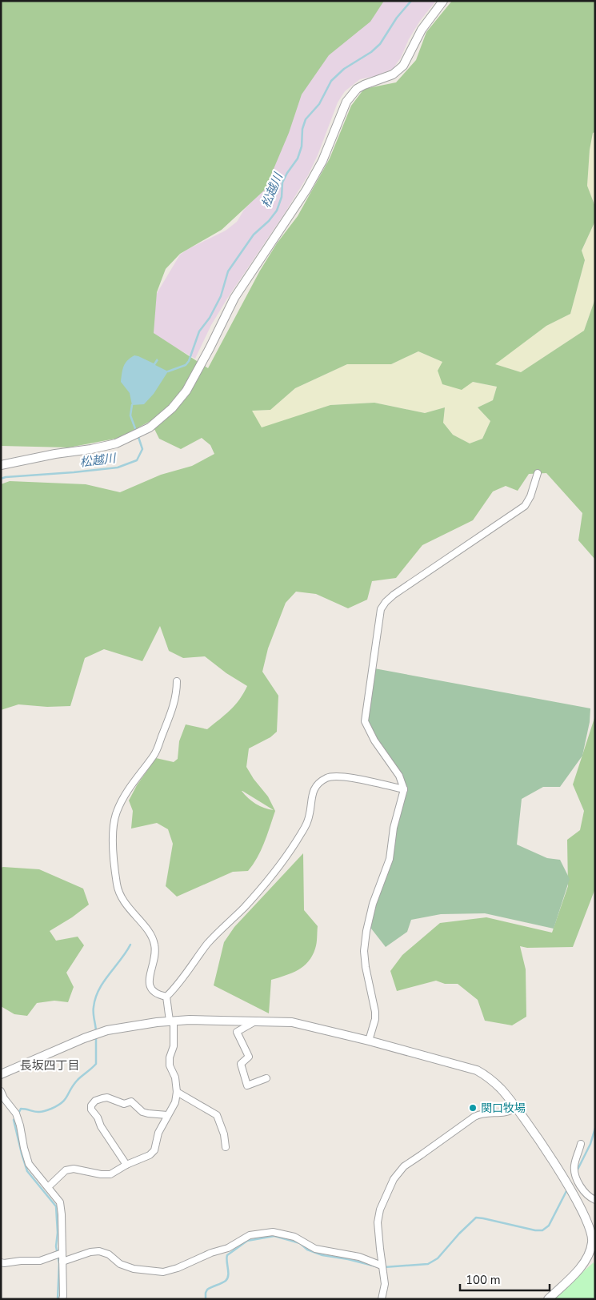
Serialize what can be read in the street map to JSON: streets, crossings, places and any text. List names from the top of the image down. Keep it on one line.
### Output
{"districts":["長坂四丁目"],"water":["松越川"],"places":["関口牧場"],"scale_bar":"100 m"}
